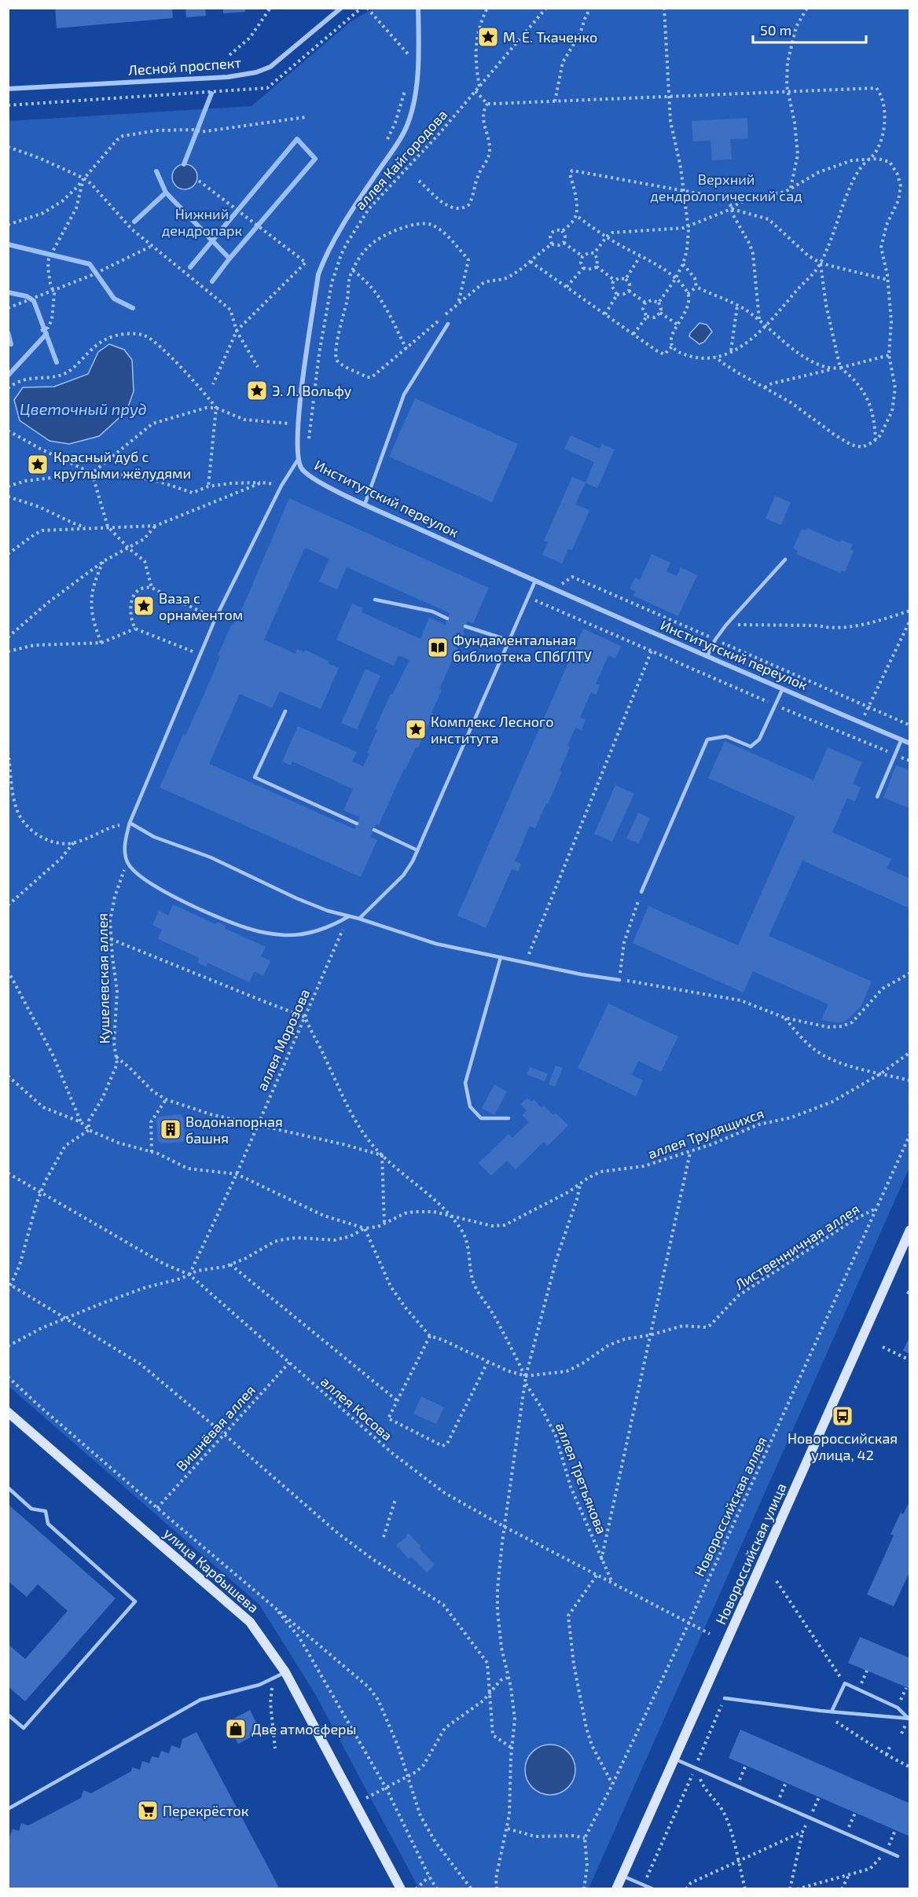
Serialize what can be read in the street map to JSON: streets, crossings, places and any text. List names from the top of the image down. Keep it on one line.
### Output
{"streets":{"main road":["Новороссийская улица","улица Карбышева"],"street":["Лесной проспект","Институтский переулок"],"path":["аллея Кайгородова","Кушелевская аллея","аллея Морозова","аллея Трудящихся","Лиственничная аллея","аллея Косова","Вишнёвая аллея","аллея Третьякова","Новороссийская аллея"]},"crossings":[["аллея Кайгородова","Институтский переулок"],["аллея Морозова","аллея Трудящихся"],["аллея Морозова","аллея Косова"],["аллея Трудящихся","аллея Косова"],["Лиственничная аллея","Новороссийская аллея"],["аллея Косова","Вишнёвая аллея"],["аллея Косова","аллея Третьякова"],["аллея Косова","Новороссийская аллея"]],"water":["Цветочный пруд"],"parks":["Верхний дендрологический сад","Нижний дендропарк"],"places":{"place":["М. Е. Ткаченко","Э. Л. Вольфу","Красный дуб с круглыми жёлудями","Ваза с орнаментом","Комплекс Лесного института"],"library":["Фундаментальная библиотека СПбГЛТУ"],"building":["Водонапорная башня"],"bus stop":["Новороссийская улица, 42"],"shop":["Две атмосферы"],"supermarket":["Перекрёсток"]},"scale_bar":"50 m"}
